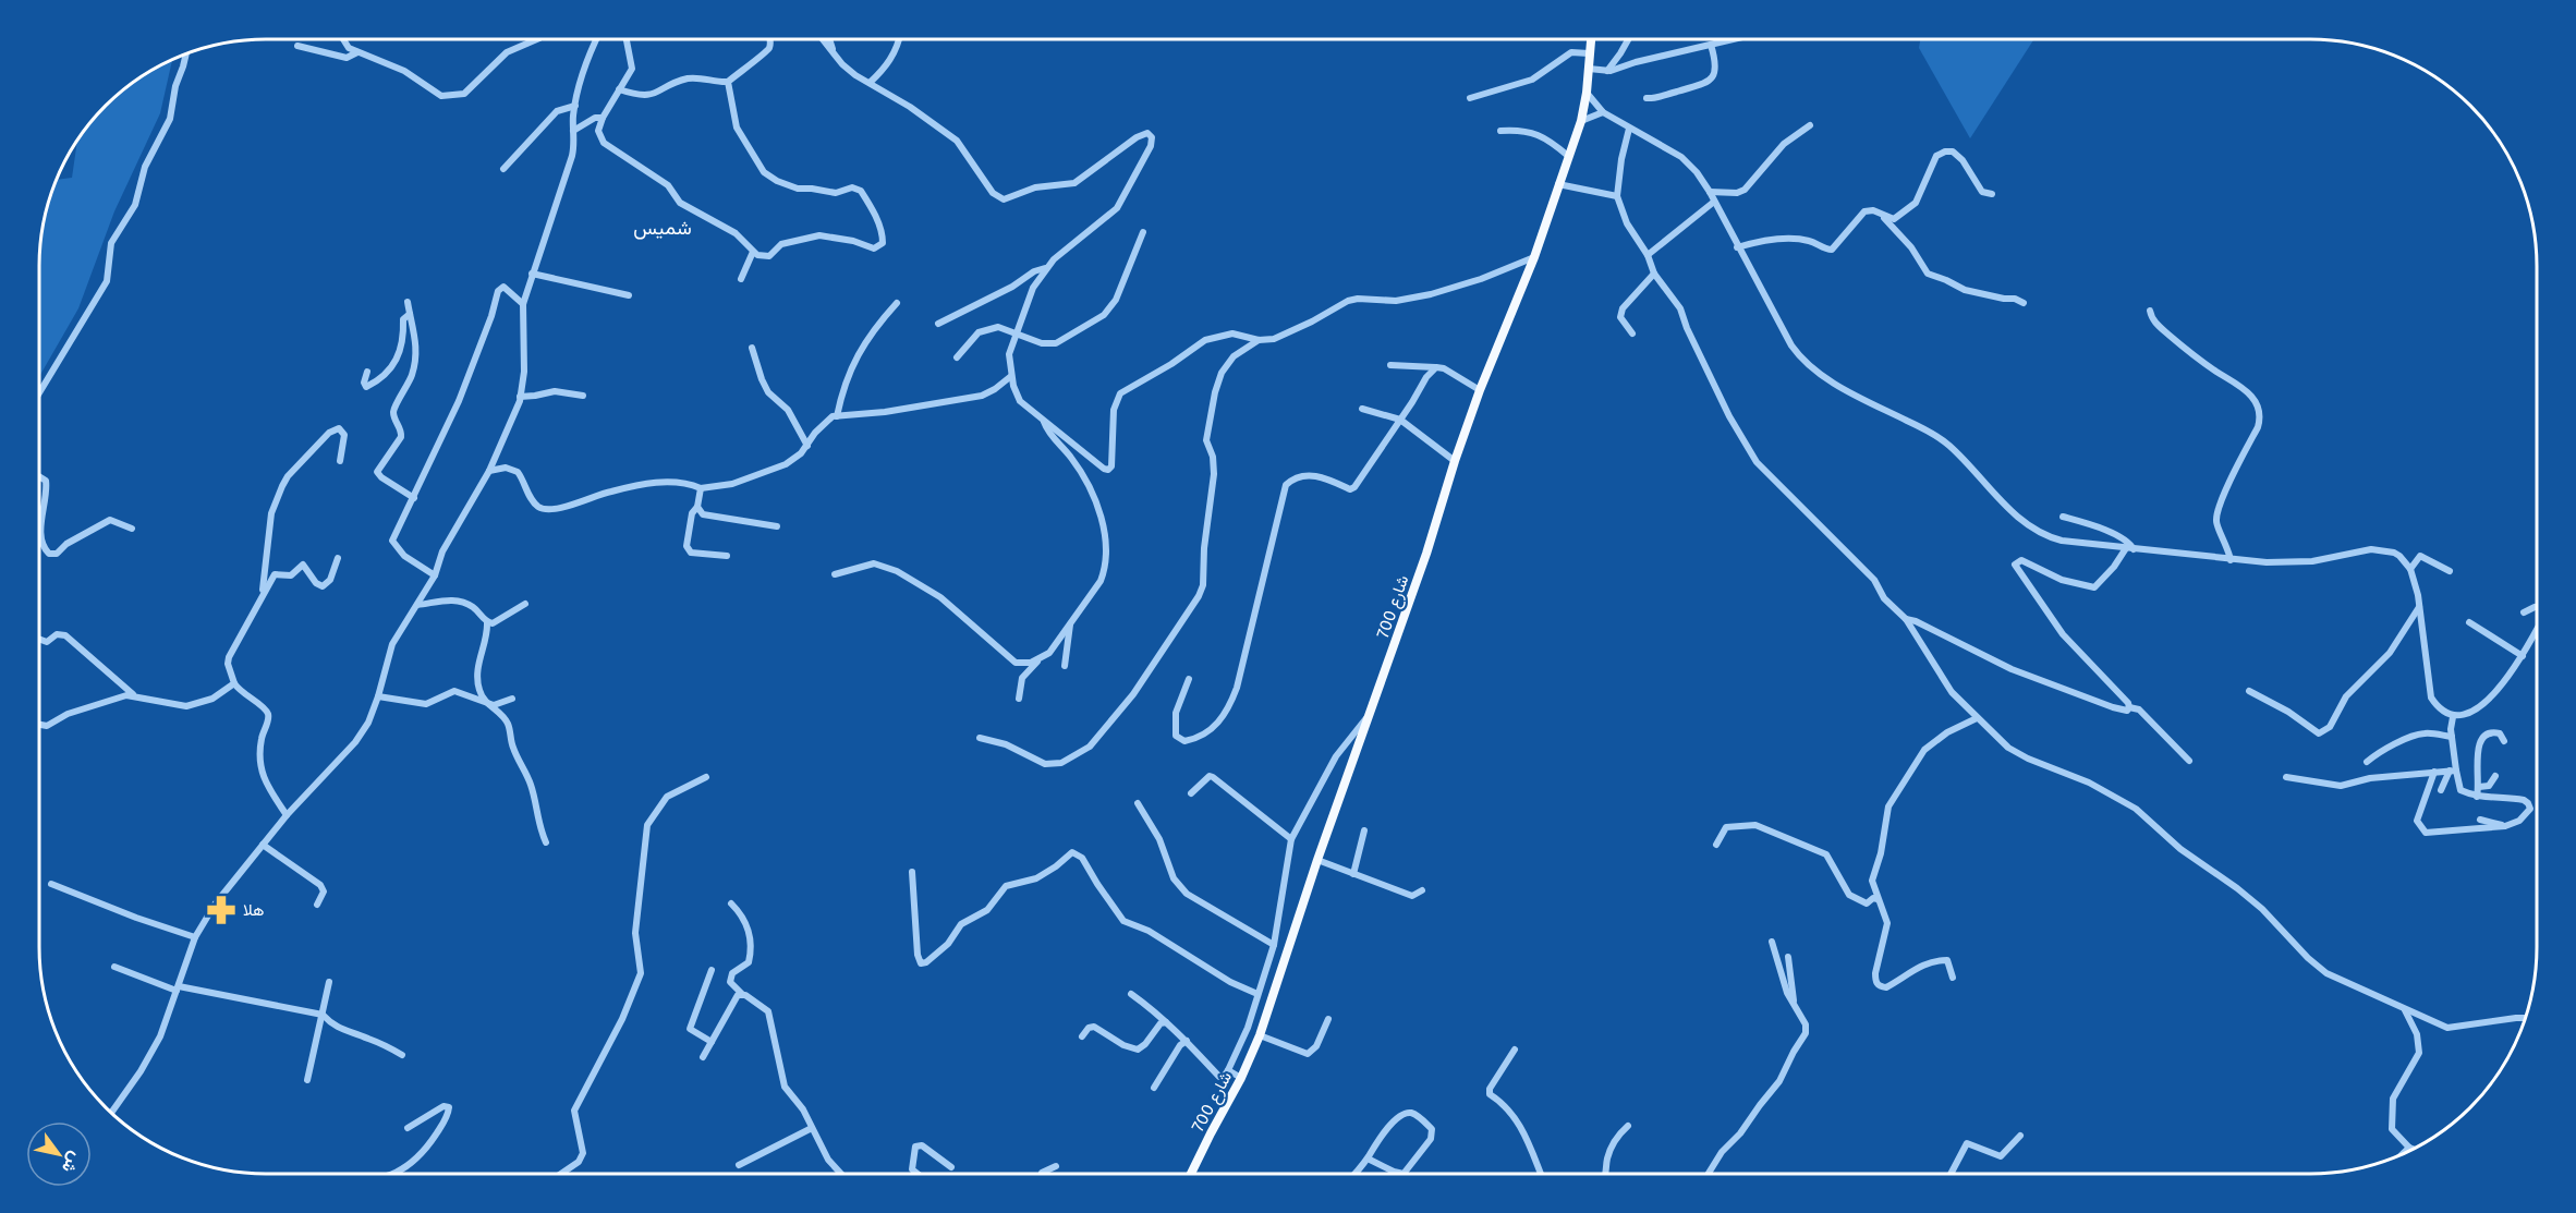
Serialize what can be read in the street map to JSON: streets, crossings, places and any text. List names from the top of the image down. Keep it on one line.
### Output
{"streets":{"main road":["شارع 700"]},"districts":["شميس"],"places":{"pharmacy":["هلا"]},"north":"bottom right"}
